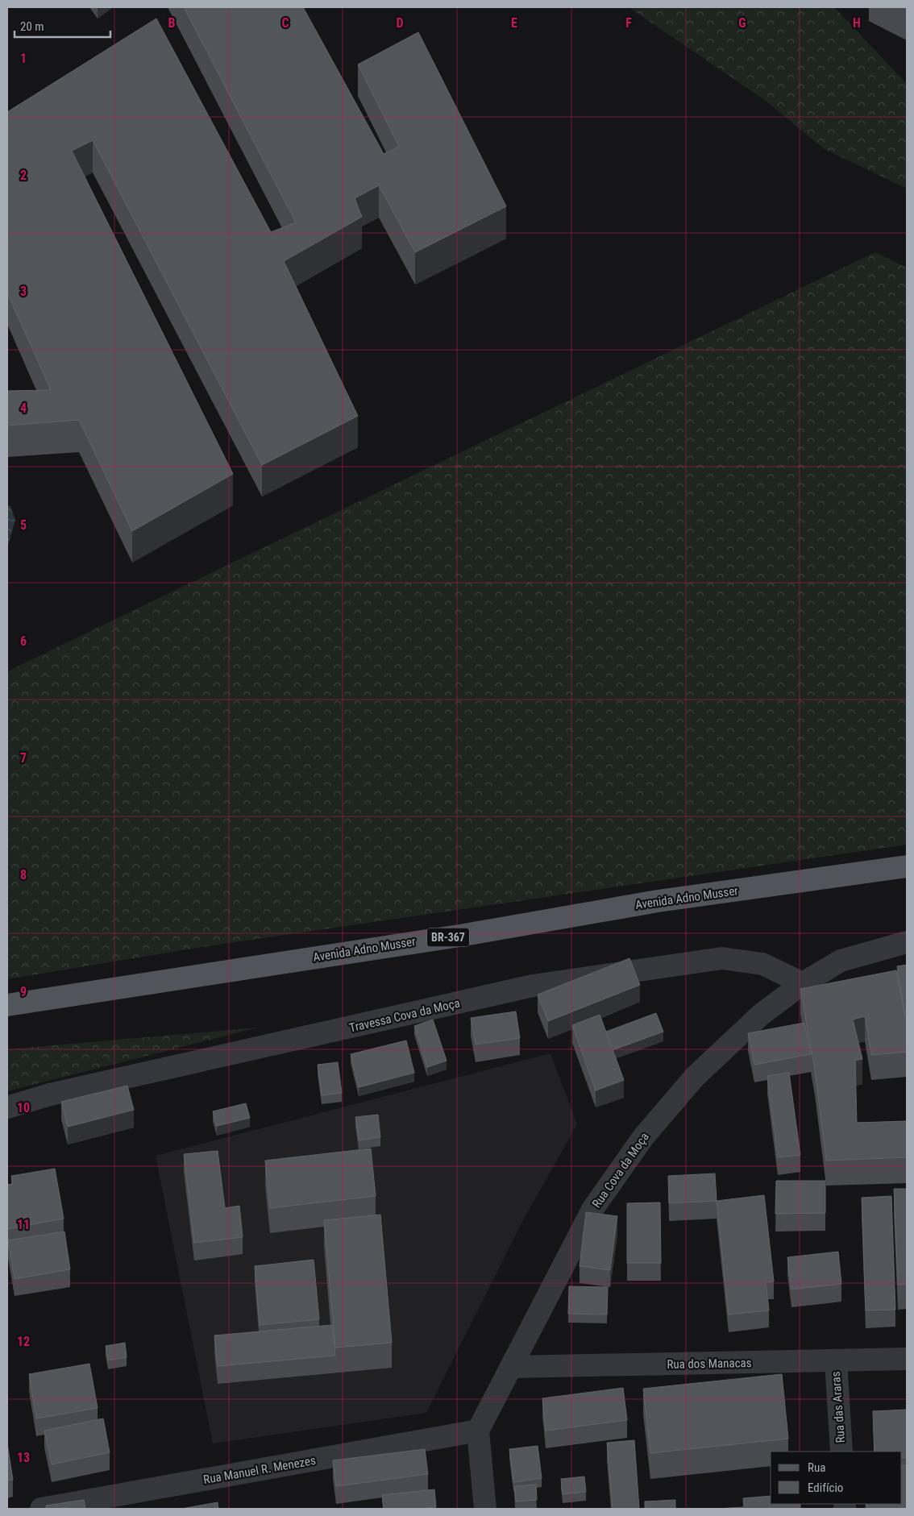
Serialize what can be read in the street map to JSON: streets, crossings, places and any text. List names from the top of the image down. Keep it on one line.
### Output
{"streets":{"main road":["Avenida Adno Musser","BR-367"],"street":["Travessa Cova da Moça","Rua Cova da Moça","Rua dos Manacas","Rua das Araras","Rua Manuel R. Menezes"]},"crossings":[["Travessa Cova da Moça","Rua Cova da Moça"],["Rua Cova da Moça","Rua dos Manacas"],["Rua Cova da Moça","Rua Manuel R. Menezes"],["Rua dos Manacas","Rua das Araras"]],"legend":["Rua","Edifício"],"scale_bar":"20 m","grid":{"columns":["B","C","D","E","F","G","H"],"rows":["1","2","3","4","5","6","7","8","9","10","11","12","13"]}}
